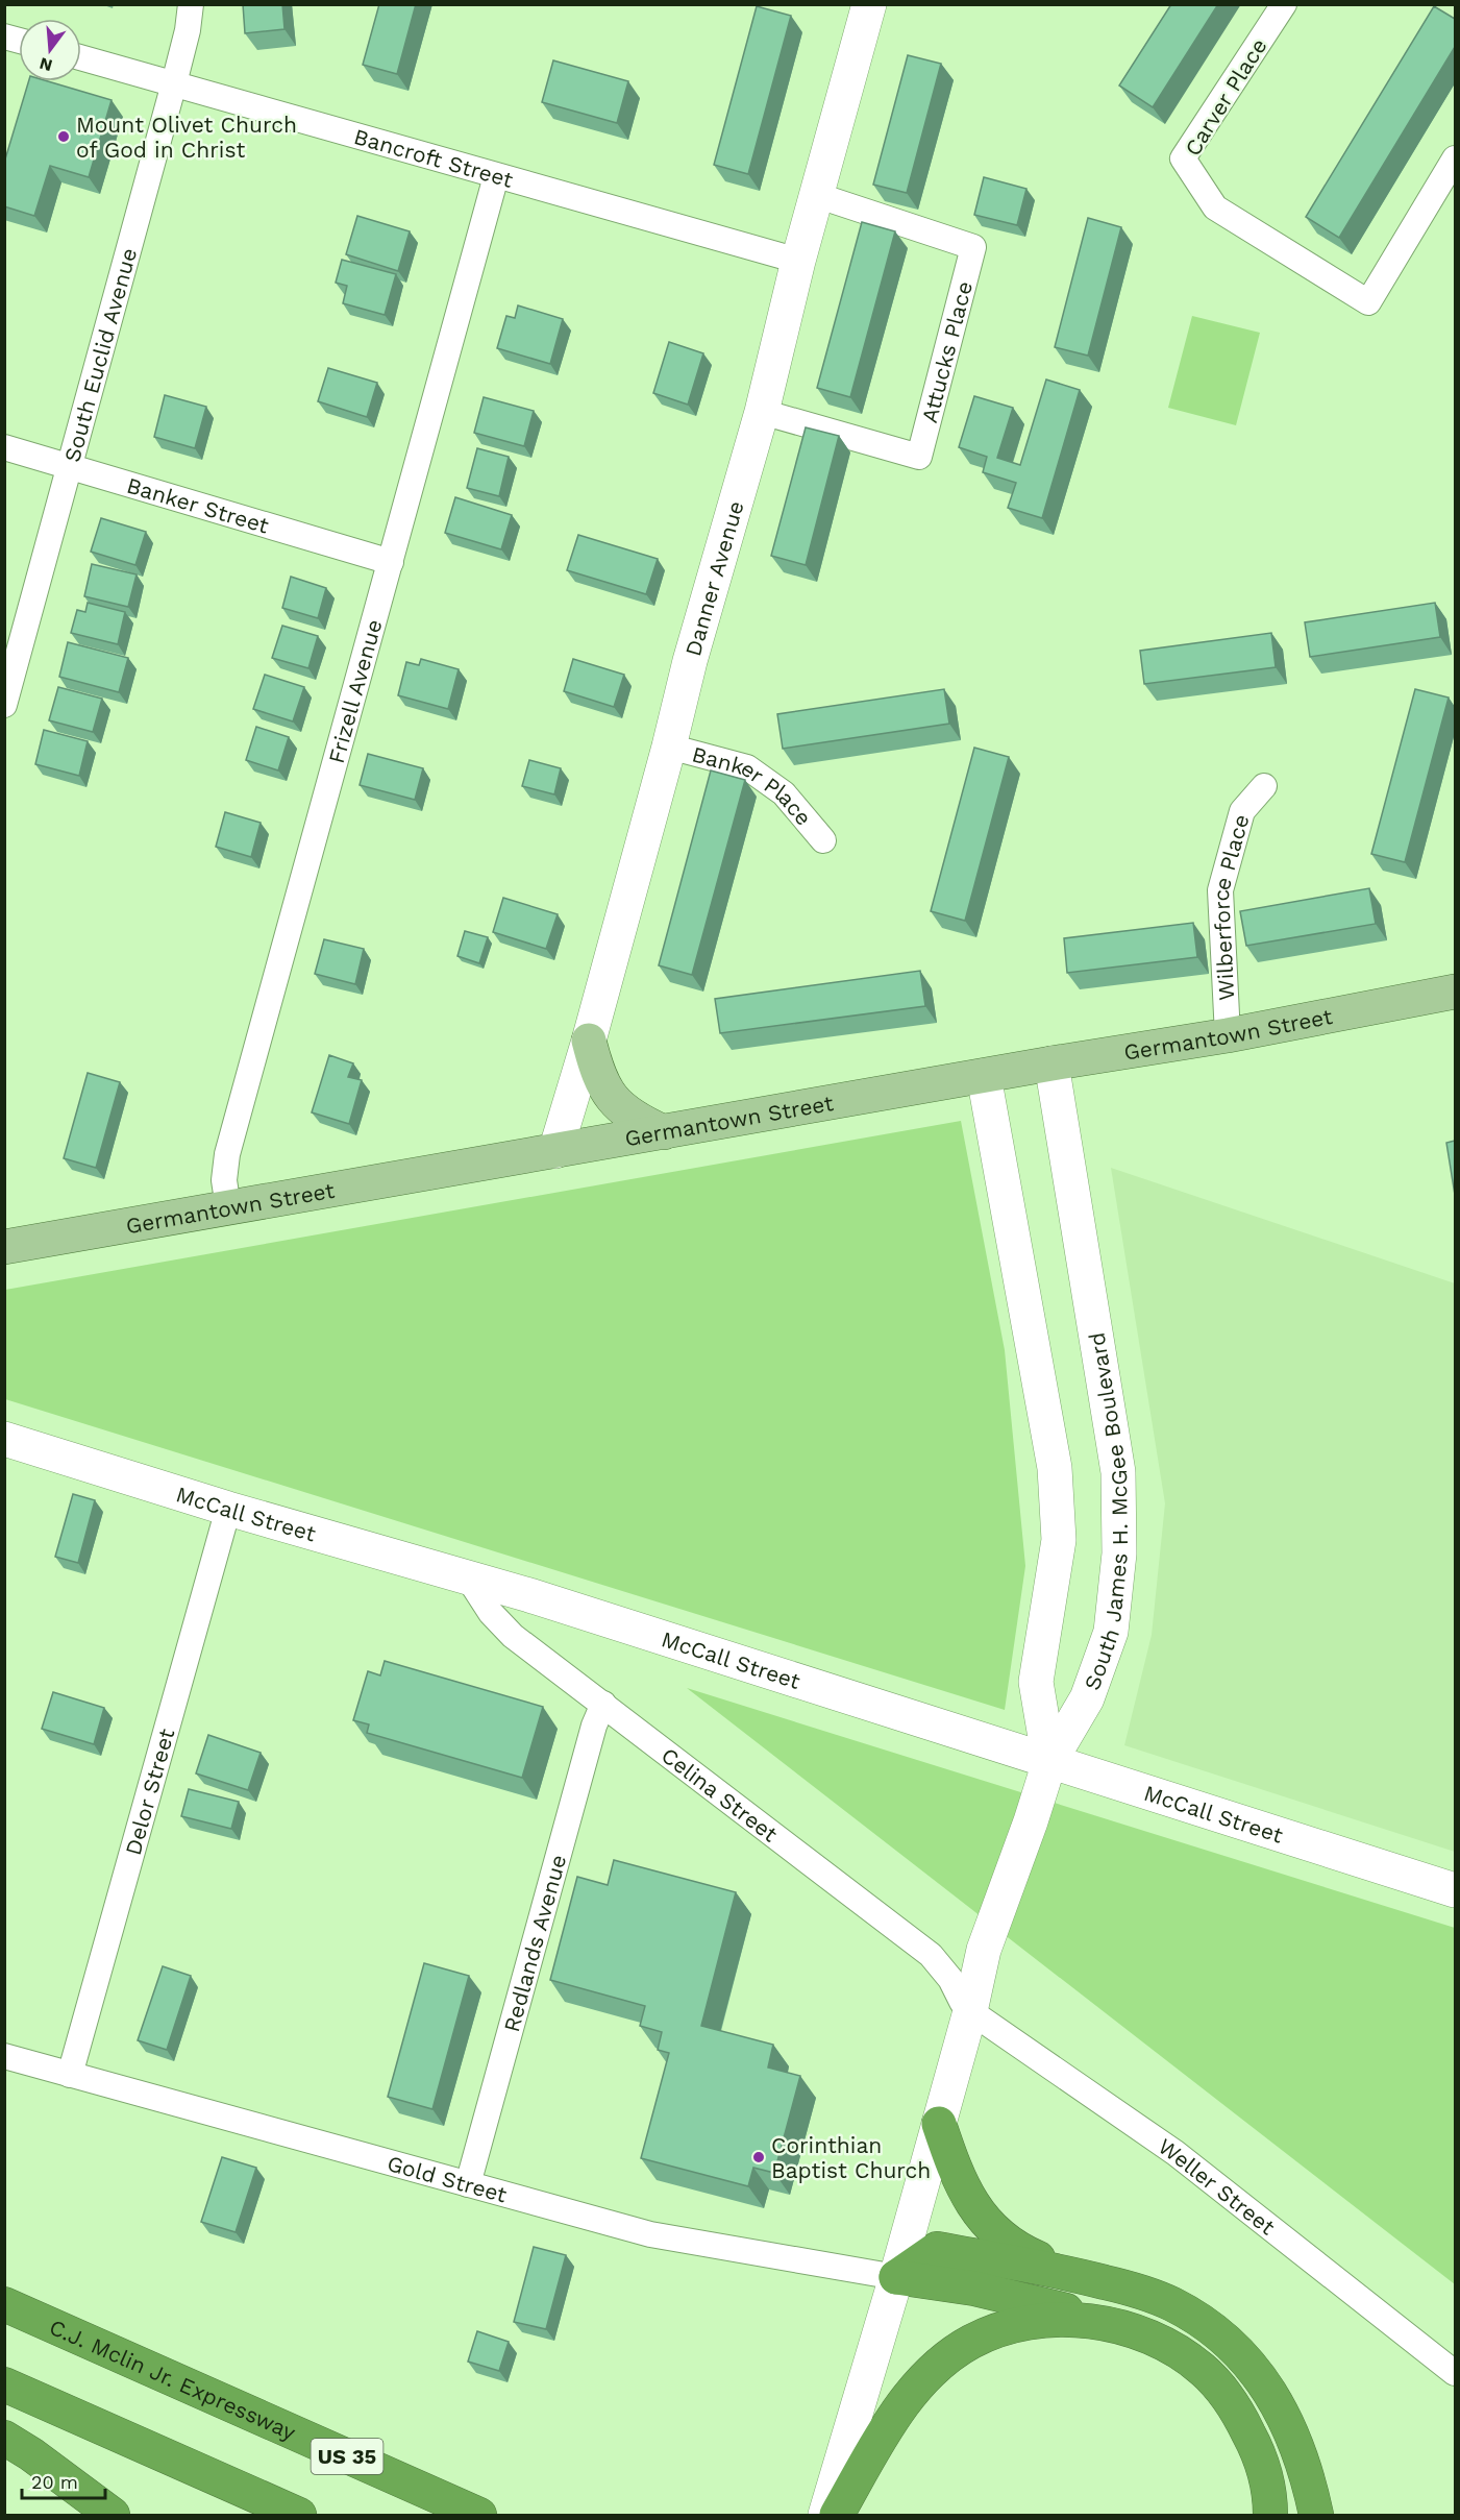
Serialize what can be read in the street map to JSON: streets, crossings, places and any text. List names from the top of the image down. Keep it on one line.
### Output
{"streets":{"highway":["C.J. Mclin Jr. Expressway","US 35"],"main road":["Germantown Street"],"street":["Carver Place","Bancroft Street","Attucks Place","South Euclid Avenue","Banker Street","Danner Avenue","Frizell Avenue","Banker Place","Wilberforce Place","South James H. McGee Boulevard","McCall Street","Delor Street","Celina Street","Redlands Avenue","Gold Street","Weller Street"]},"crossings":[["Bancroft Street","South Euclid Avenue"],["Bancroft Street","Danner Avenue"],["Bancroft Street","Frizell Avenue"],["Attucks Place","Danner Avenue"],["South Euclid Avenue","Banker Street"],["Banker Street","Frizell Avenue"],["Danner Avenue","Banker Place"],["Danner Avenue","Germantown Street"],["Frizell Avenue","Germantown Street"],["Wilberforce Place","Germantown Street"],["Germantown Street","South James H. McGee Boulevard"],["South James H. McGee Boulevard","McCall Street"],["South James H. McGee Boulevard","Celina Street"],["South James H. McGee Boulevard","Gold Street"],["South James H. McGee Boulevard","Weller Street"],["McCall Street","Delor Street"],["McCall Street","Celina Street"],["Delor Street","Gold Street"],["Celina Street","Redlands Avenue"],["Celina Street","Weller Street"],["Redlands Avenue","Gold Street"]],"places":["Mount Olivet Church of God in Christ","Corinthian Baptist Church"],"scale_bar":"20 m","north":"bottom"}
